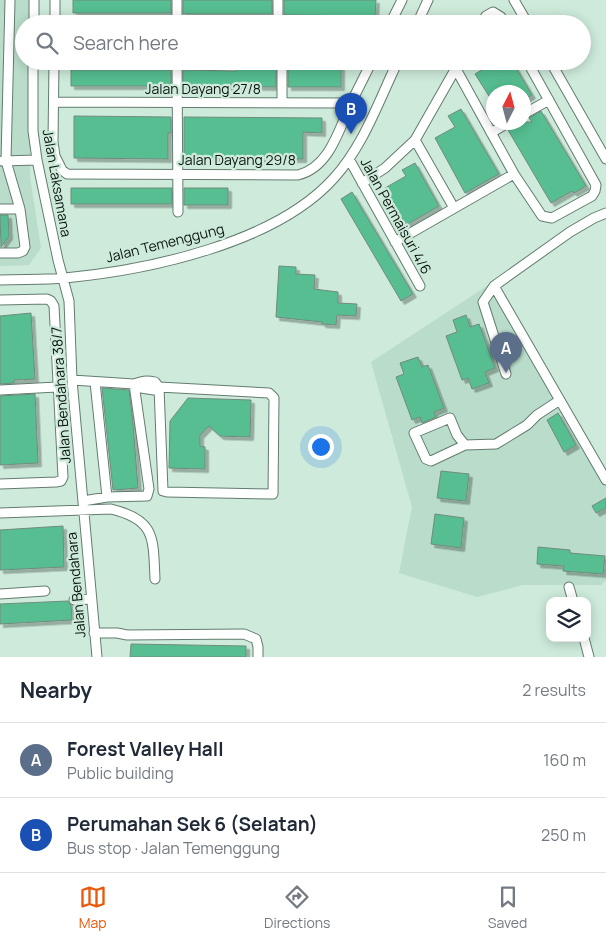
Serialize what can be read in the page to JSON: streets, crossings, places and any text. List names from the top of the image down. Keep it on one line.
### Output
{"streets":{"street":["Jalan Dayang 27/8","Jalan Dayang 29/8","Jalan Laksamana","Jalan Permaisuri 4/6","Jalan Temenggung","Jalan Bendahara 38/7","Jalan Bendahara"]},"crossings":[["Jalan Dayang 27/8","Jalan Dayang 29/8"],["Jalan Laksamana","Jalan Temenggung"],["Jalan Laksamana","Jalan Bendahara 38/7"],["Jalan Permaisuri 4/6","Jalan Temenggung"],["Jalan Temenggung","Jalan Bendahara 38/7"],["Jalan Bendahara 38/7","Jalan Bendahara"]],"north":"top","page":{"search":"Search here","pins":["B","A"],"heading":["Nearby","2 results"],"list":[{"mark":"A","name":"Forest Valley Hall","note":"Public building","value":"160 m"},{"mark":"B","name":"Perumahan Sek 6 (Selatan)","note":"Bus stop · Jalan Temenggung","value":"250 m"}],"nav":["Map","Directions","Saved"]}}
